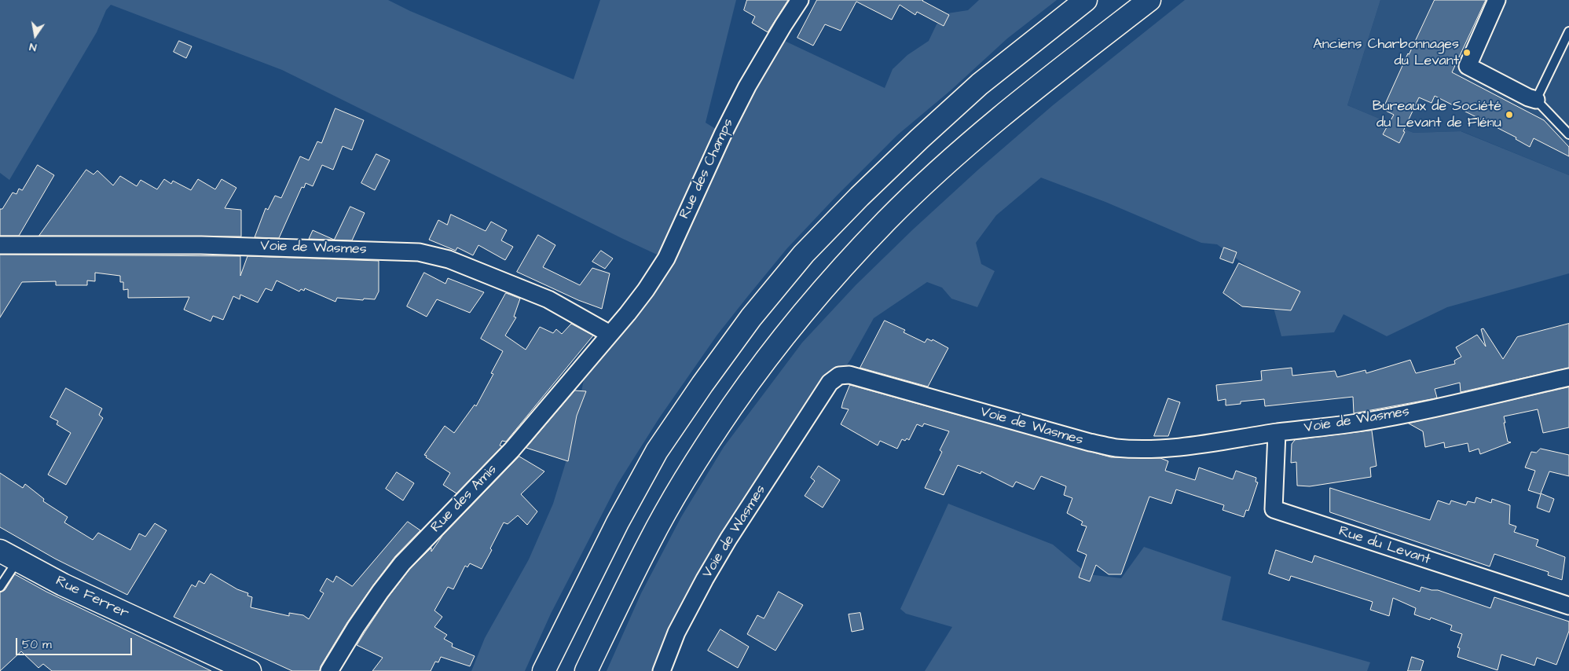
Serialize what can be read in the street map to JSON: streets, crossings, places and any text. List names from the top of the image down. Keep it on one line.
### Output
{"streets":{"main road":["Rue Ferrer"],"street":["Rue des Champs","Voie de Wasmes","Rue des Amis","Rue du Levant"]},"crossings":[["Rue des Champs","Voie de Wasmes"],["Rue des Champs","Rue des Amis"],["Voie de Wasmes","Rue des Amis"],["Voie de Wasmes","Rue du Levant"]],"places":["Anciens Charbonnages du Levant","Bureaux de Société du Levant de Flénu"],"scale_bar":"50 m","north":"bottom"}
